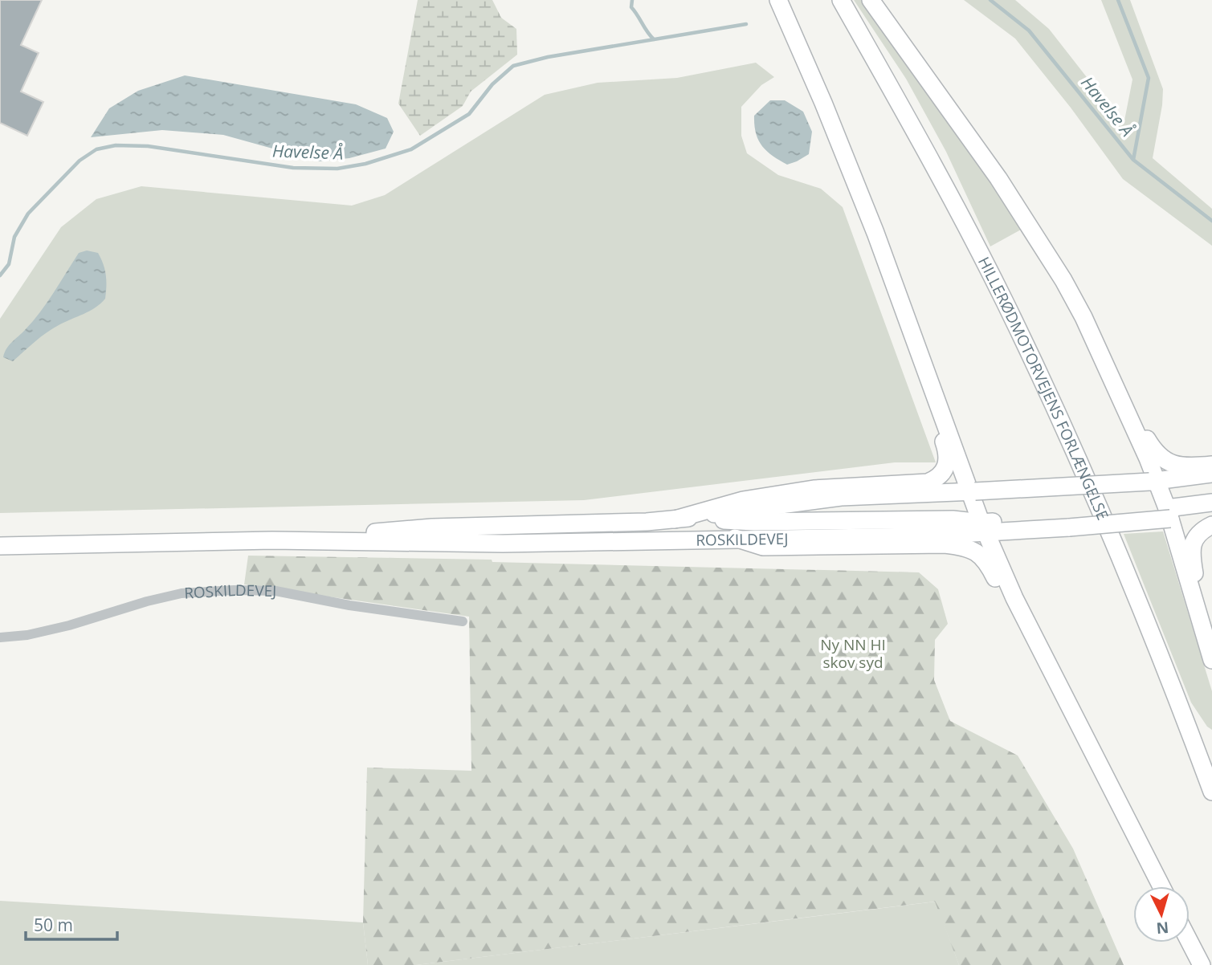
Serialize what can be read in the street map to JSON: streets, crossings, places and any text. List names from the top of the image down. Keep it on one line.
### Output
{"streets":{"main road":["HILLERØDMOTORVEJENS FORLÆNGELSE","ROSKILDEVEJ"]},"water":["Havelse Å"],"parks":["Ny NN HI skov syd"],"scale_bar":"50 m","north":"bottom"}
